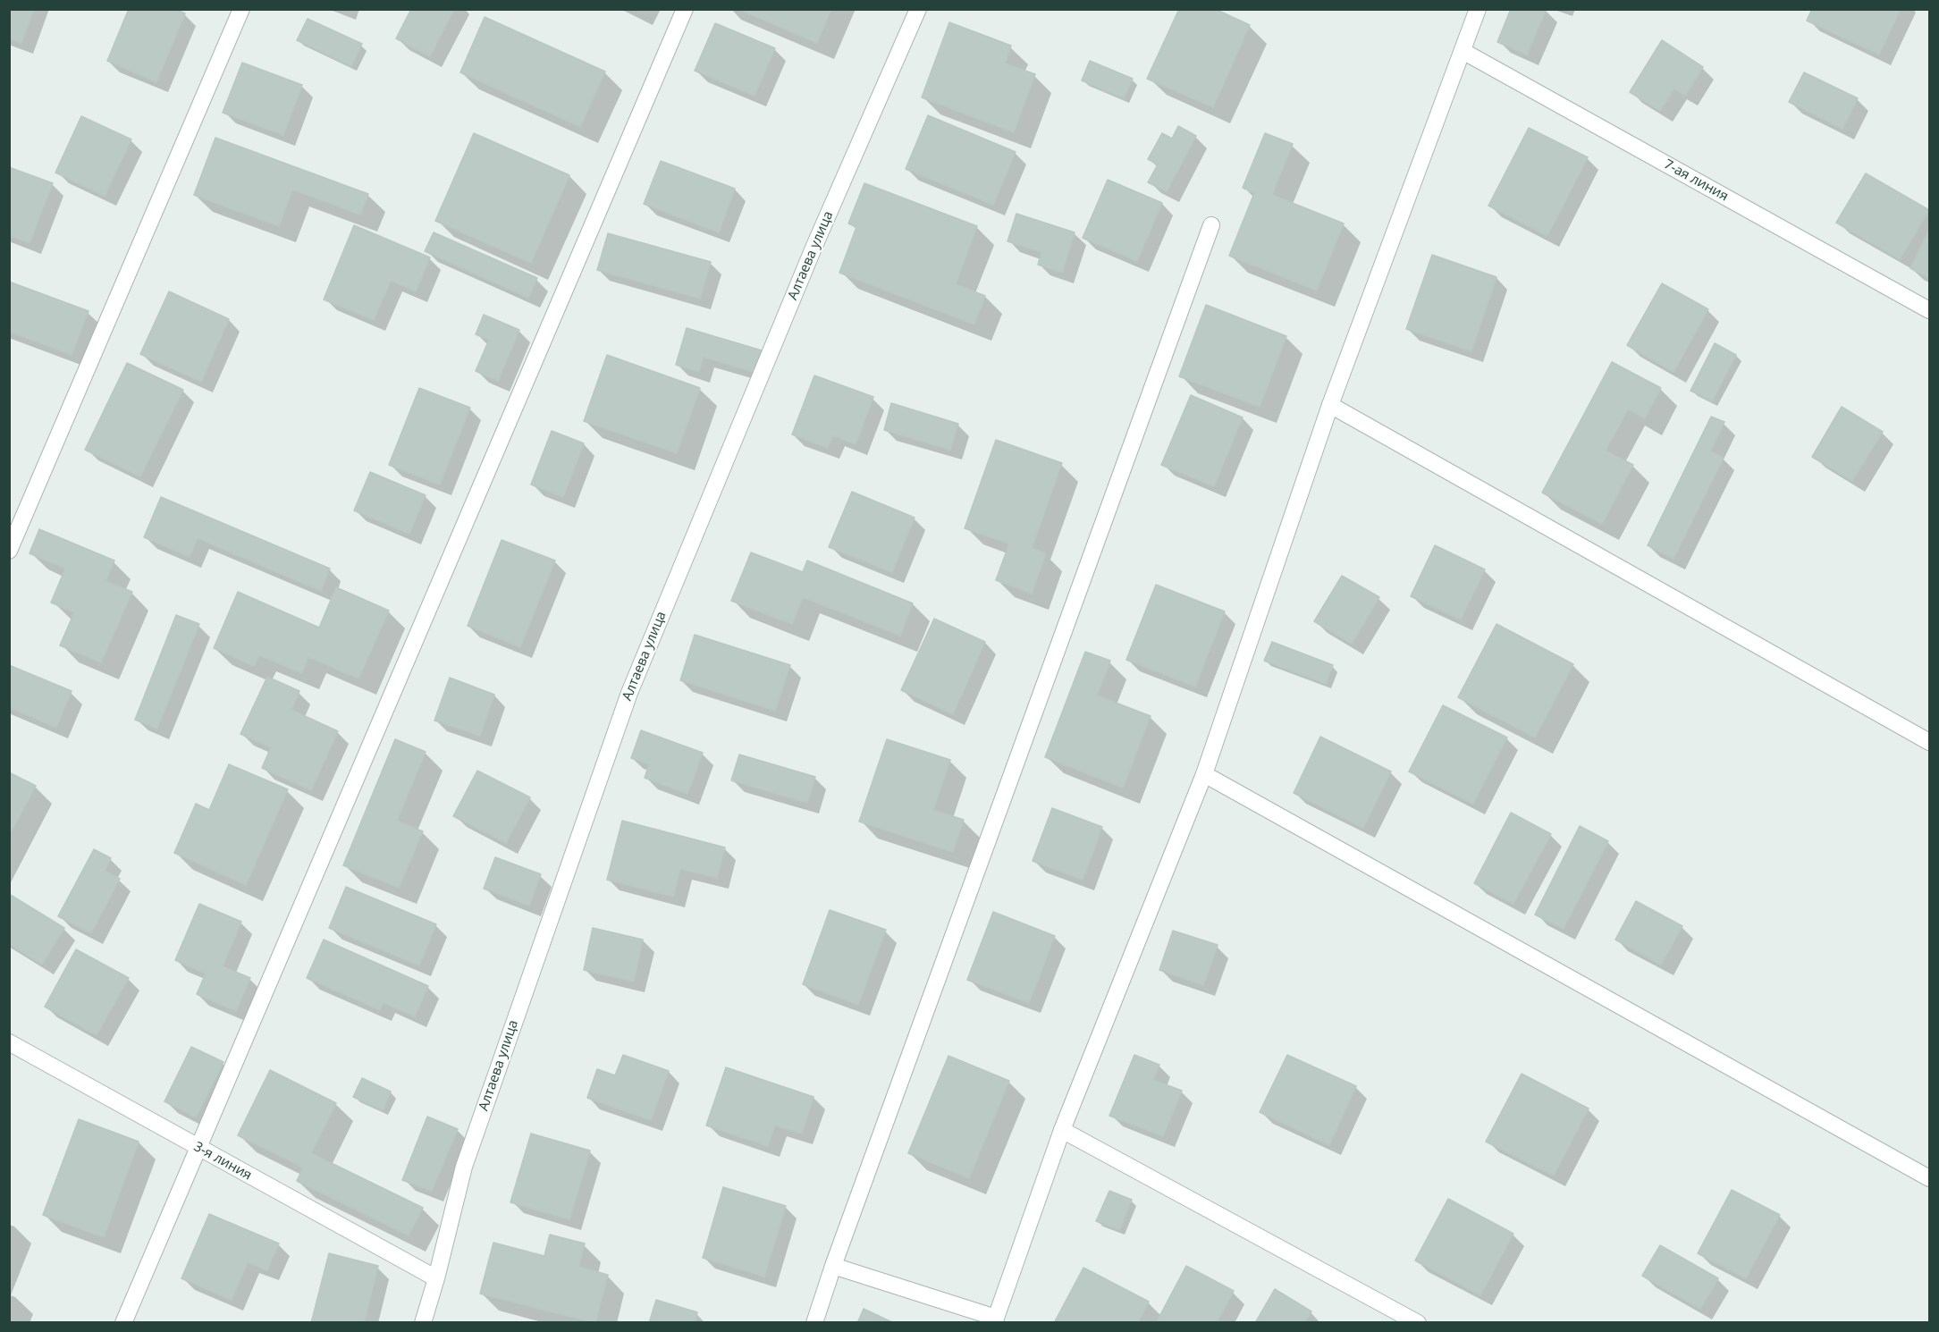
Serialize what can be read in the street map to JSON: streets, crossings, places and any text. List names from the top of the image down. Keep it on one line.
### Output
{"streets":{"street":["7-ая линия","Алтаева улица","3-я линия"]},"crossings":[["Алтаева улица","3-я линия"]]}
